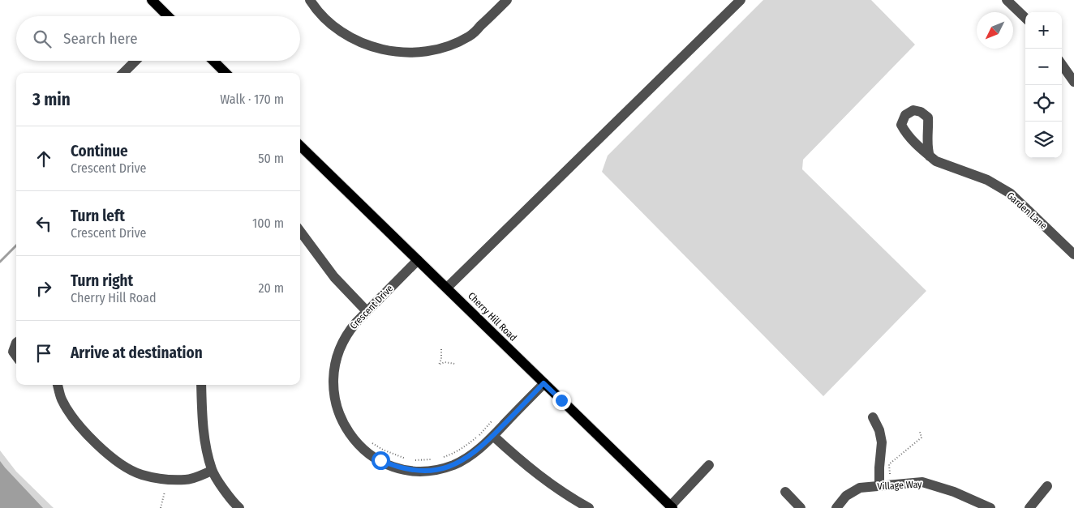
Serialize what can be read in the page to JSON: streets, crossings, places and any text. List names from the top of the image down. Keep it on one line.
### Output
{"streets":{"main road":["Cherry Hill Road"],"street":["Garden Lane","Crescent Drive","Village Way"]},"crossings":[["Crescent Drive","Cherry Hill Road"]],"north":"bottom left","page":{"map_buttons":["+","−"],"search":"Search here","heading":["3 min","Walk · 170 m"],"list":[["Continue","Crescent Drive","50 m"],["Turn left","Crescent Drive","100 m"],["Turn right","Cherry Hill Road","20 m"],"Arrive at destination"]}}
